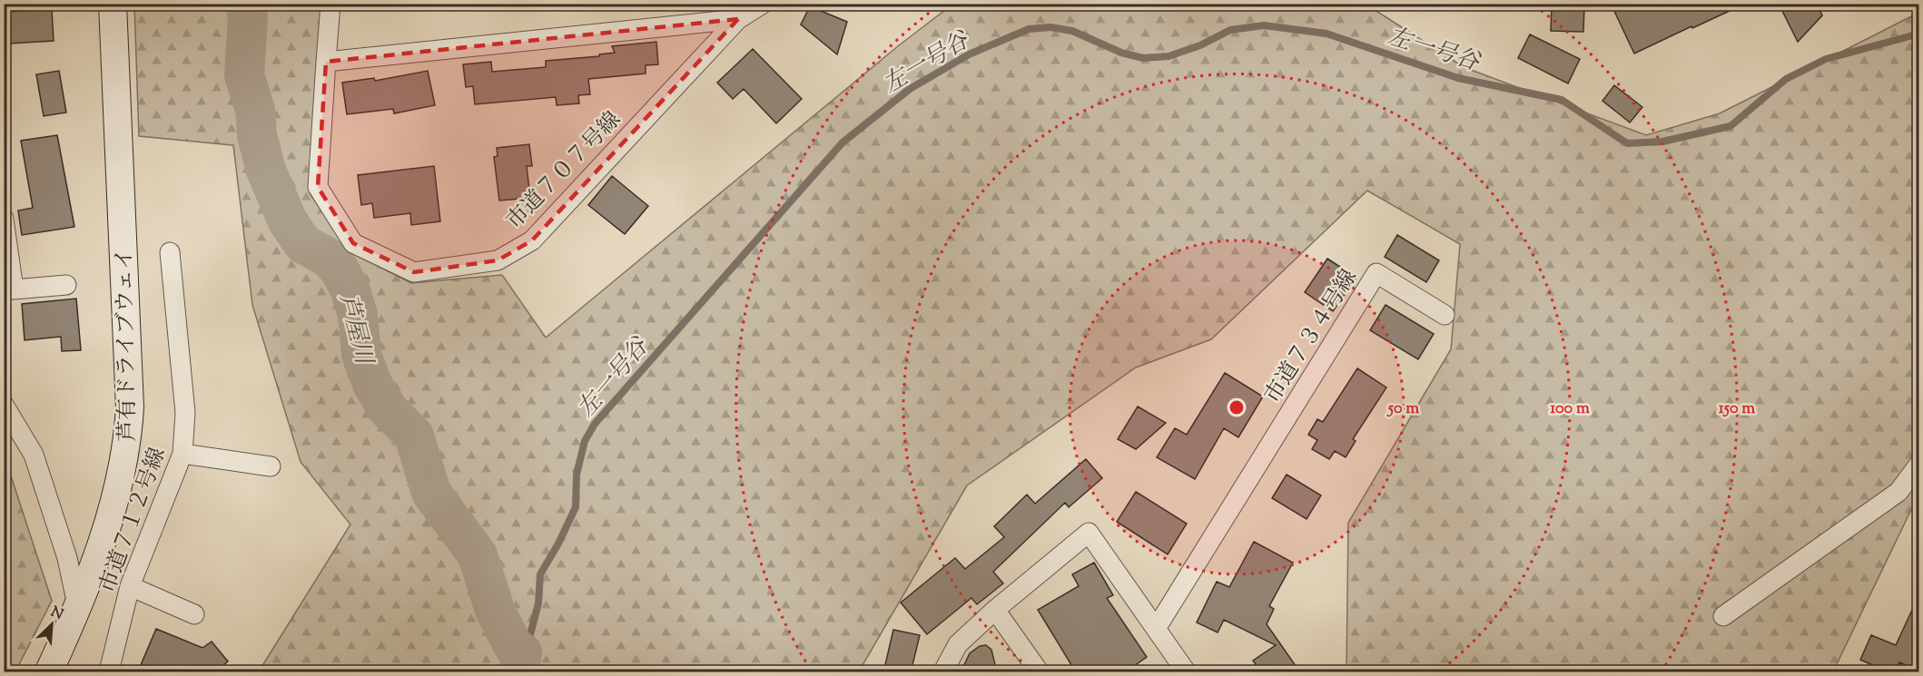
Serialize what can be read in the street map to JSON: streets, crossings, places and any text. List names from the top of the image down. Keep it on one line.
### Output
{"streets":{"street":["市道７０７号線","市道７３４号線","芦有ドライブウェイ","市道７１２号線"]},"water":["左一号谷","芦屋川"],"north":"top right","rings":["50 m","100 m","150 m"]}
